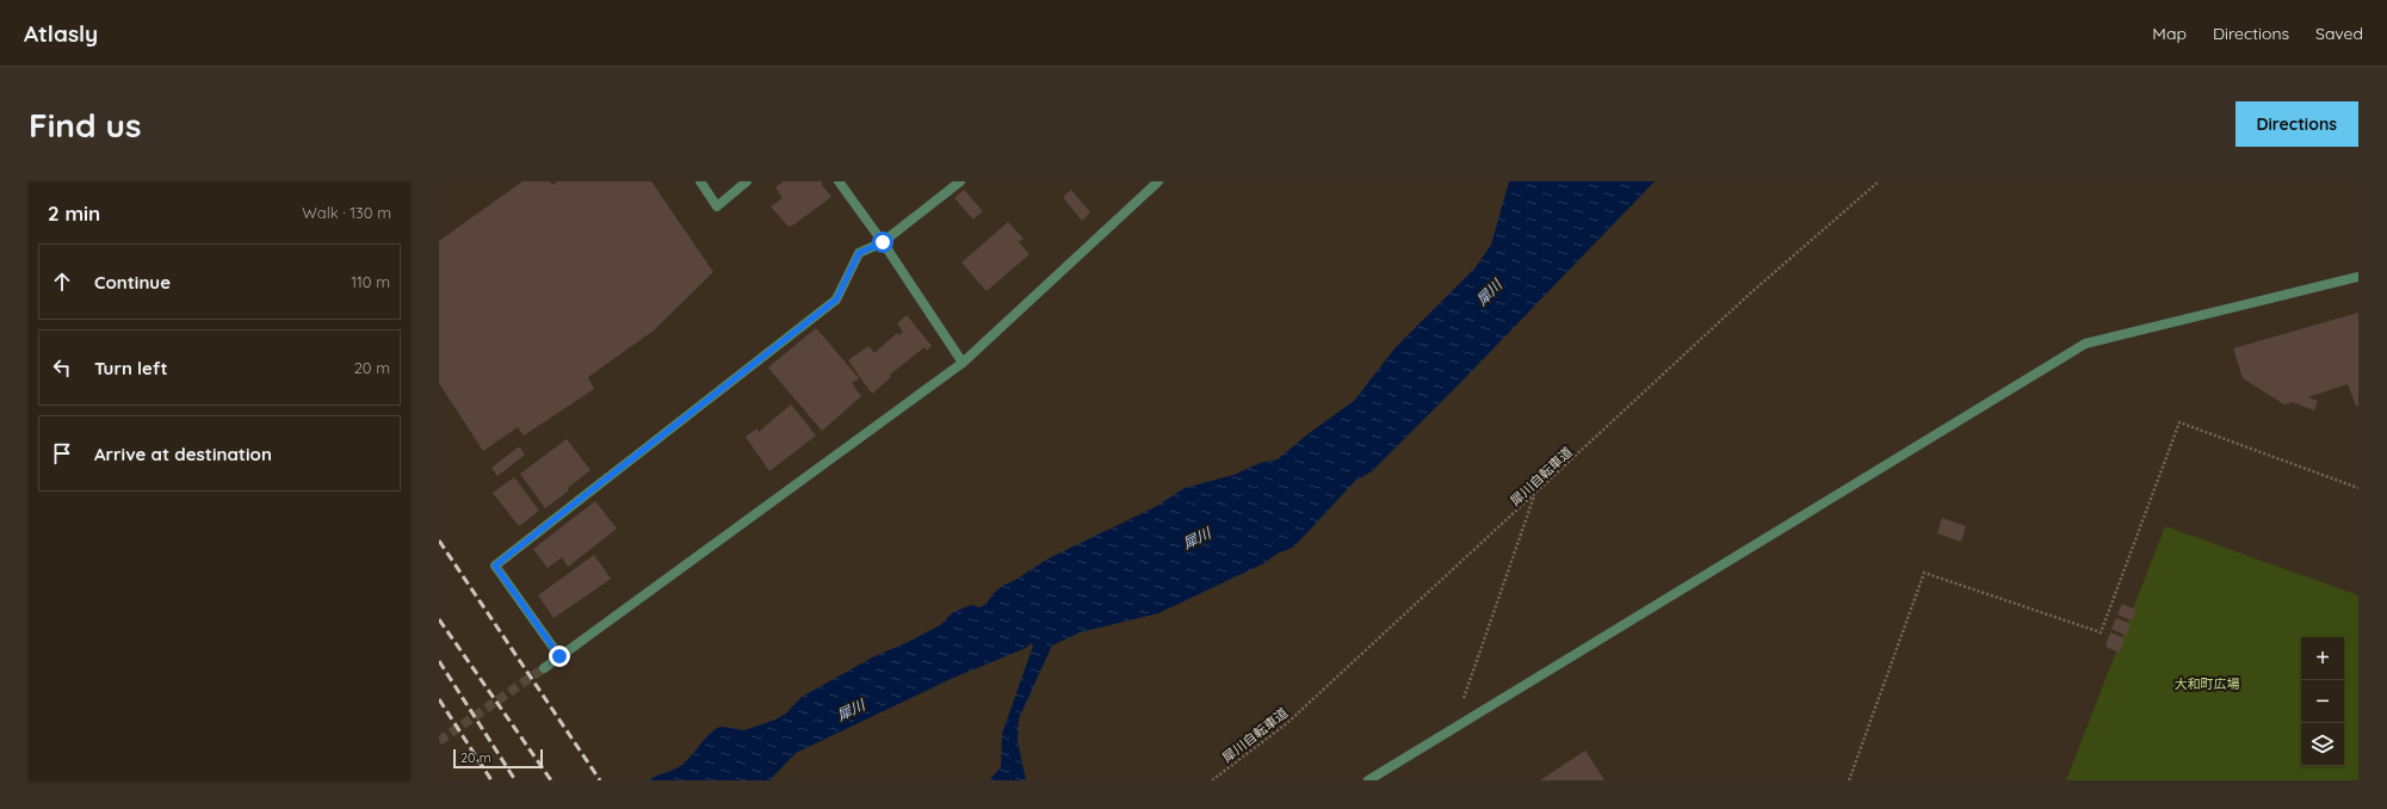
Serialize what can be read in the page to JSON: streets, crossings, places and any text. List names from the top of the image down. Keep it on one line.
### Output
{"streets":{"path":["犀川自転車道"]},"water":["犀川"],"parks":["大和町広場"],"scale_bar":"20 m","page":{"header":"Atlasly","nav":["Map","Directions","Saved"],"buttons":"Directions","title":"Find us","heading":["2 min","Walk · 130 m"],"list":[["Continue","110 m"],["Turn left","20 m"],"Arrive at destination"],"map_buttons":["+","−"],"scale":"20 m"}}
